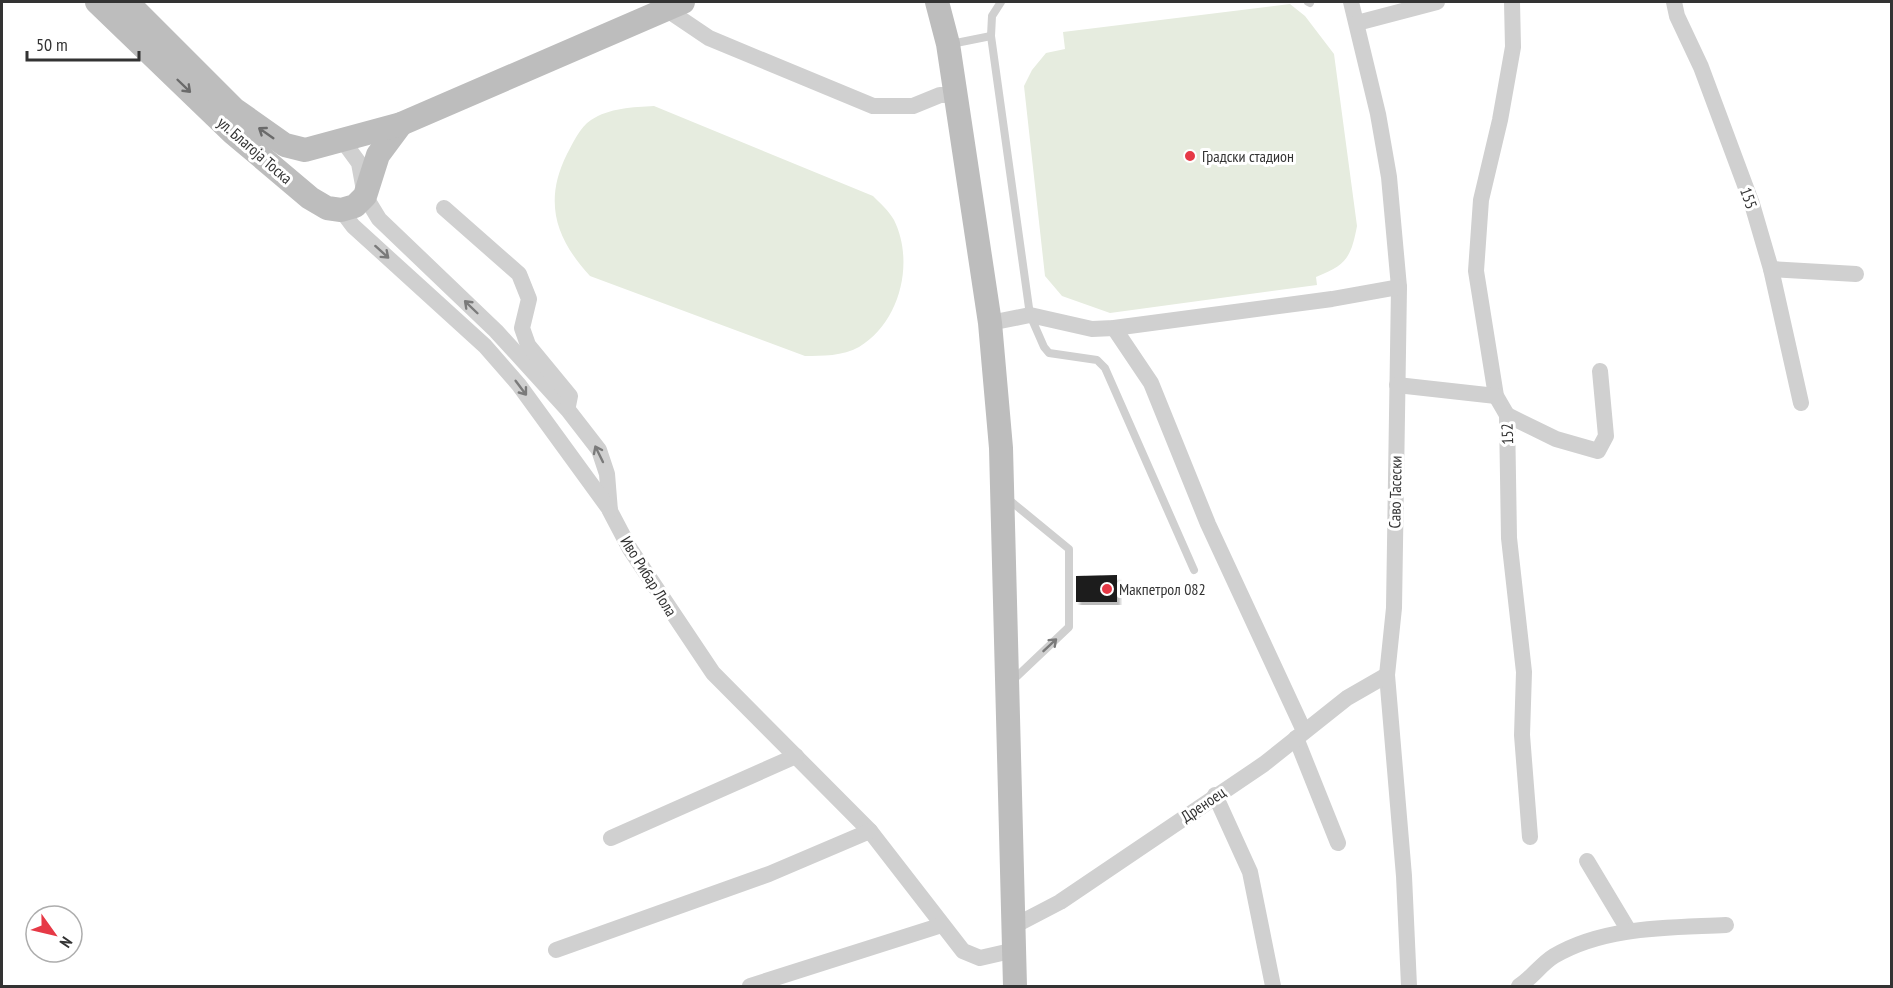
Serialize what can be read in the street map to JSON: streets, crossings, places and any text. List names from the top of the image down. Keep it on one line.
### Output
{"streets":{"main road":["ул. Благоја Тоска"],"street":["155","152","Саво Тасески","Иво Рибар Лола","Дреноец"]},"crossings":[["ул. Благоја Тоска","Иво Рибар Лола"],["Саво Тасески","Дреноец"],["Иво Рибар Лола","Дреноец"]],"places":["Градски стадион","Макпетрол 082"],"scale_bar":"50 m","north":"bottom right"}
